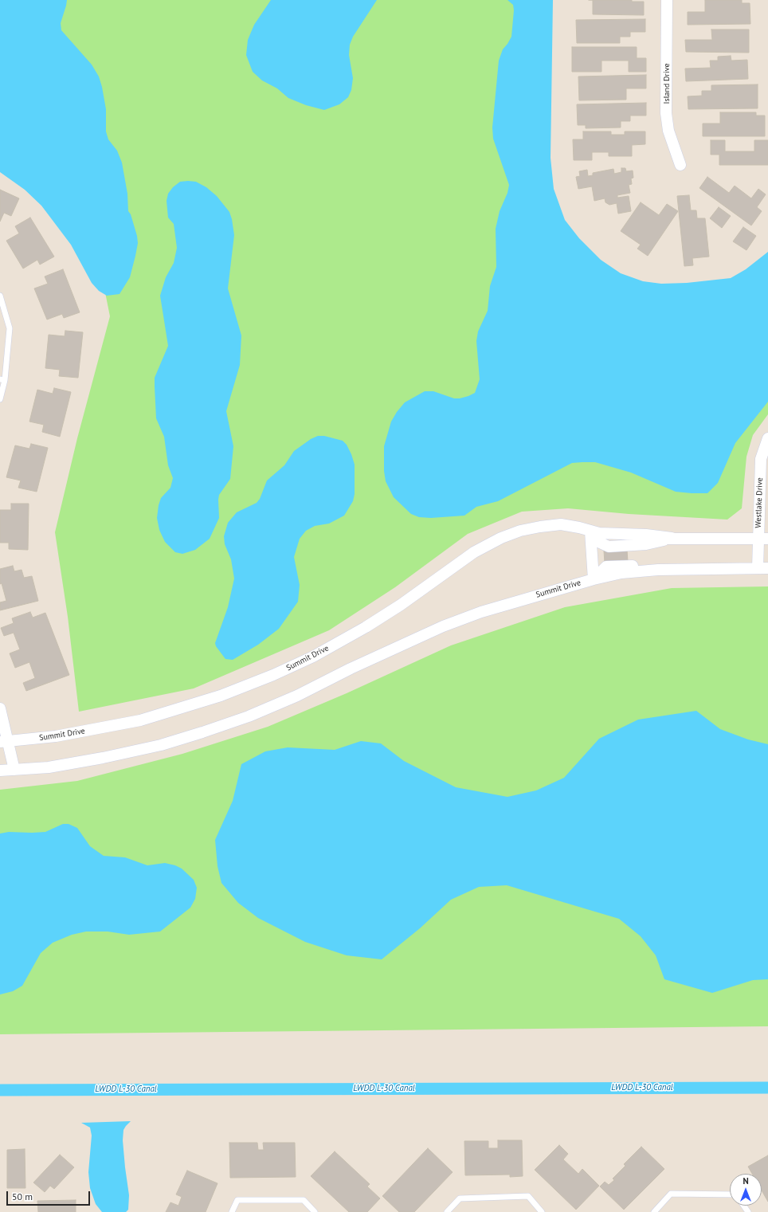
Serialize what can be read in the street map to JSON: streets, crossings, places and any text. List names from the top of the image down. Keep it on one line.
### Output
{"streets":{"street":["Island Drive","Westlake Drive","Summit Drive"]},"crossings":[["Westlake Drive","Summit Drive"]],"water":["LWDD L-30 Canal"],"scale_bar":"50 m","north":"top"}
